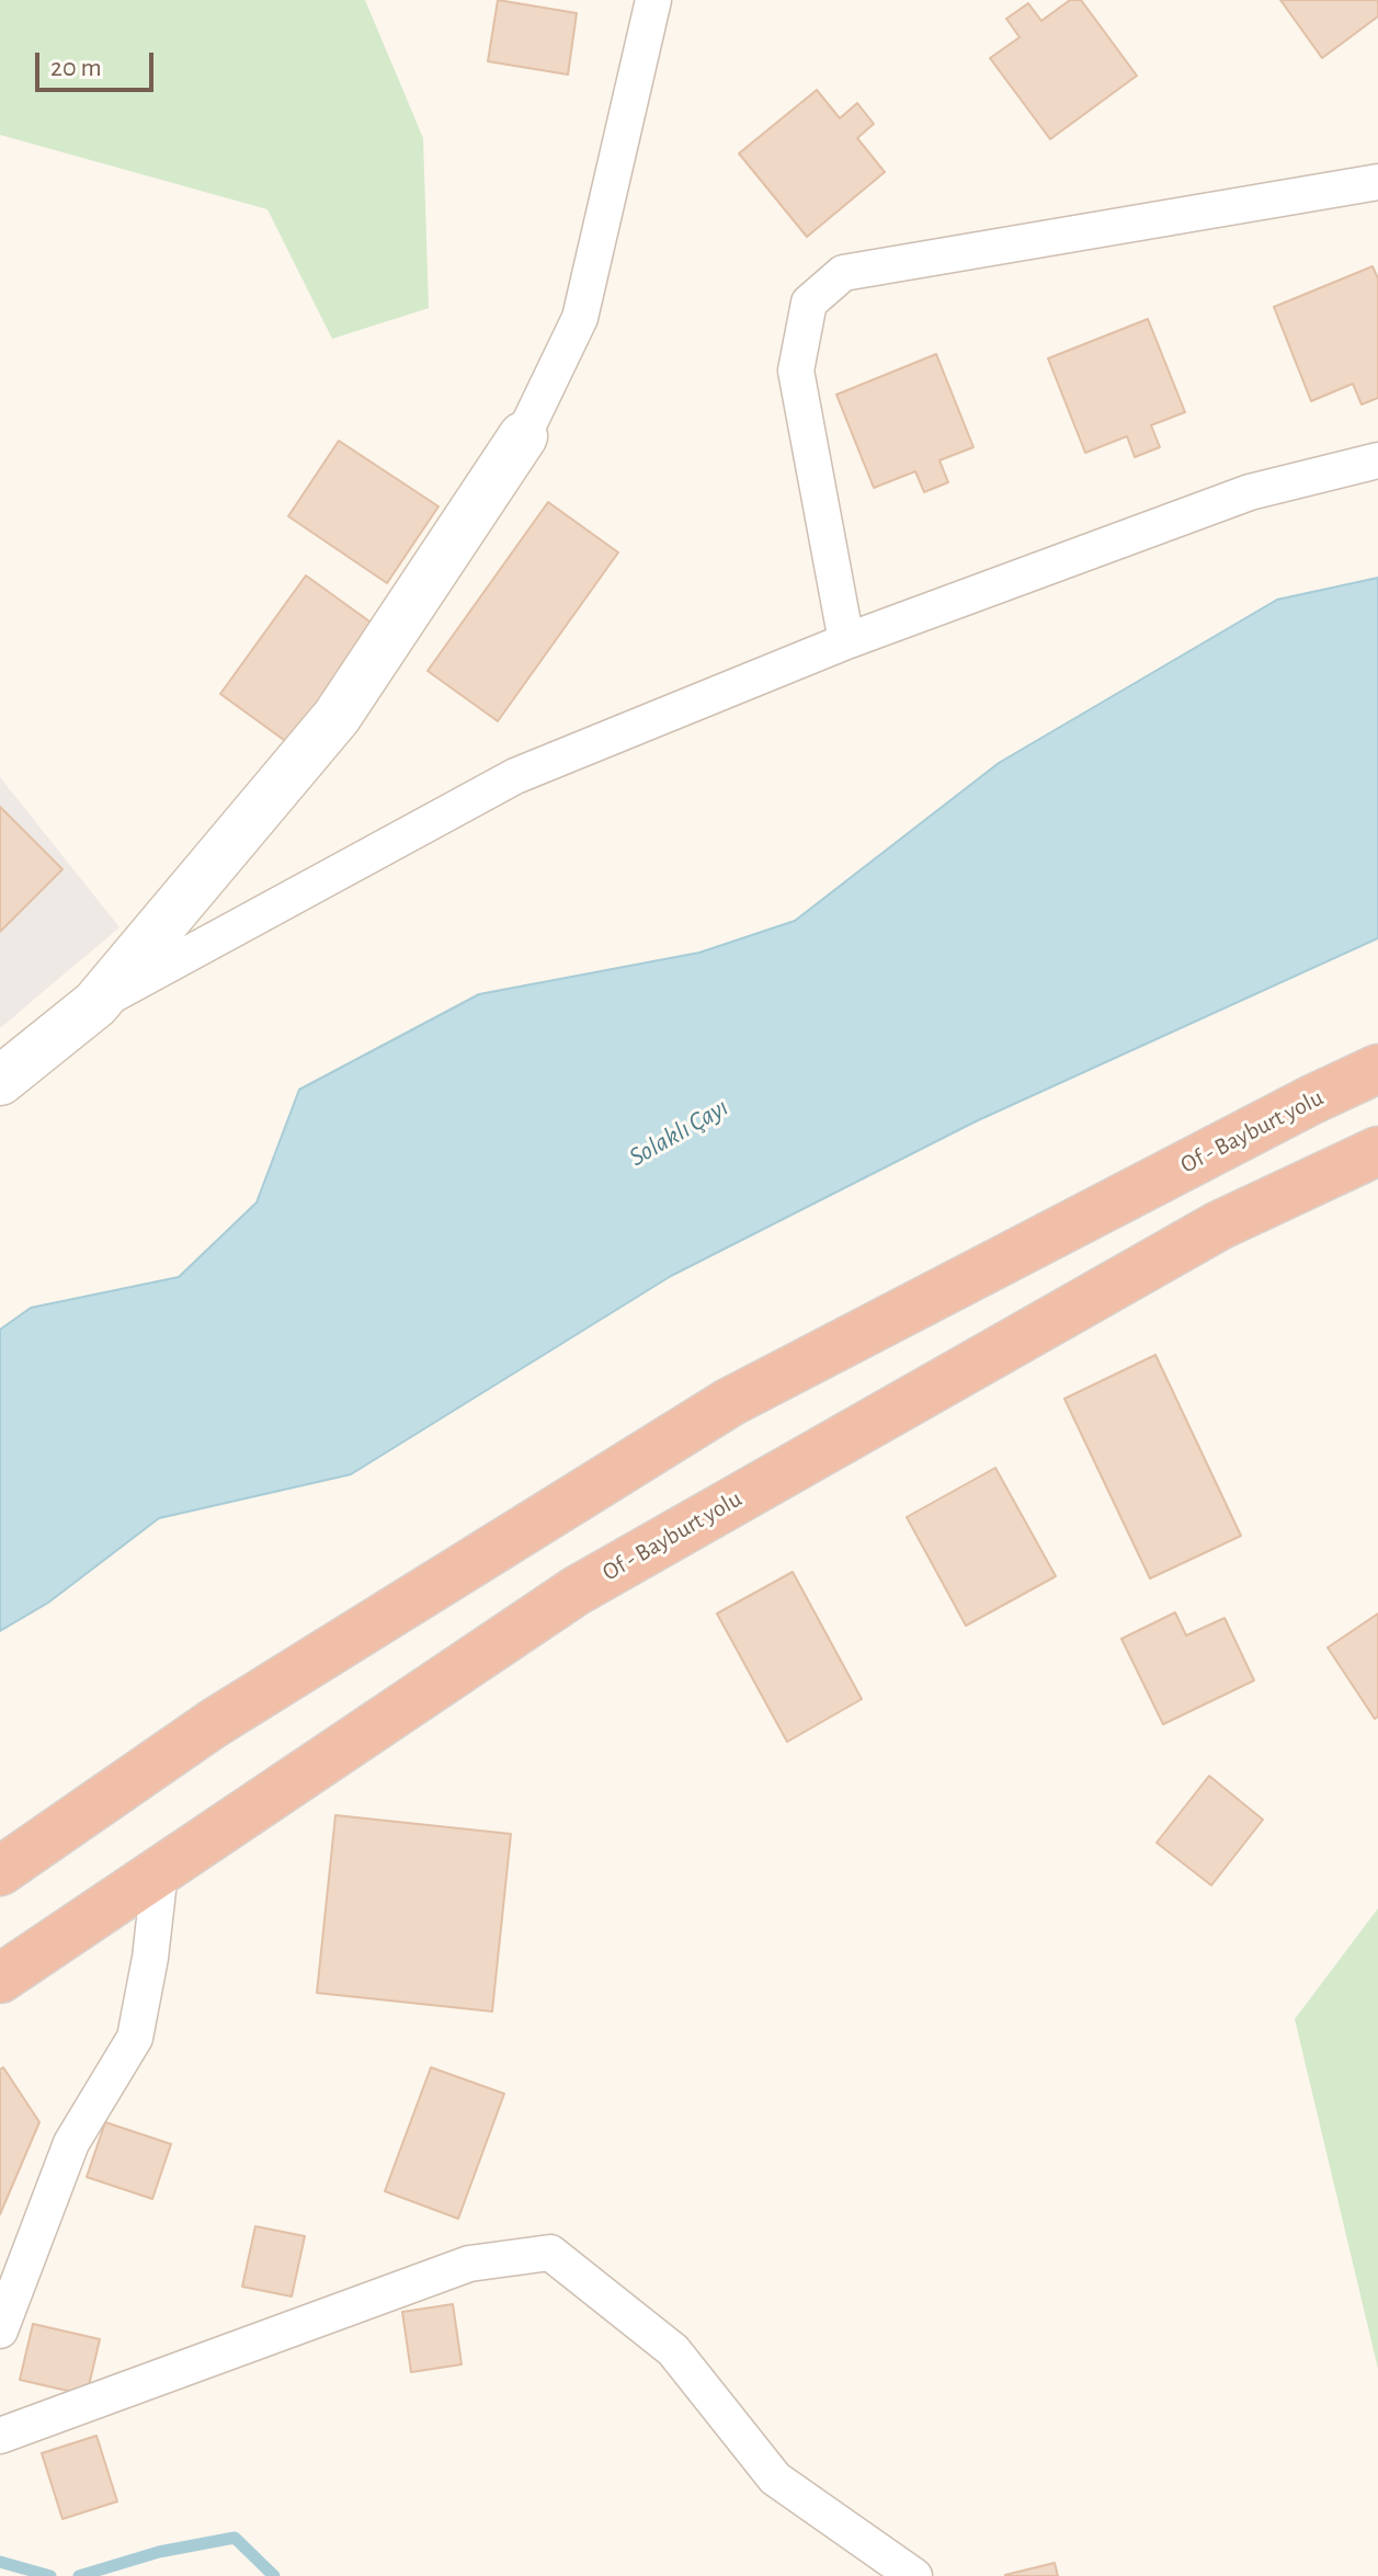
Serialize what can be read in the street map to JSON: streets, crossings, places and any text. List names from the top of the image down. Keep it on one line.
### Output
{"streets":{"highway":["Of - Bayburt yolu"]},"water":["Solaklı Çayı"],"scale_bar":"20 m"}
